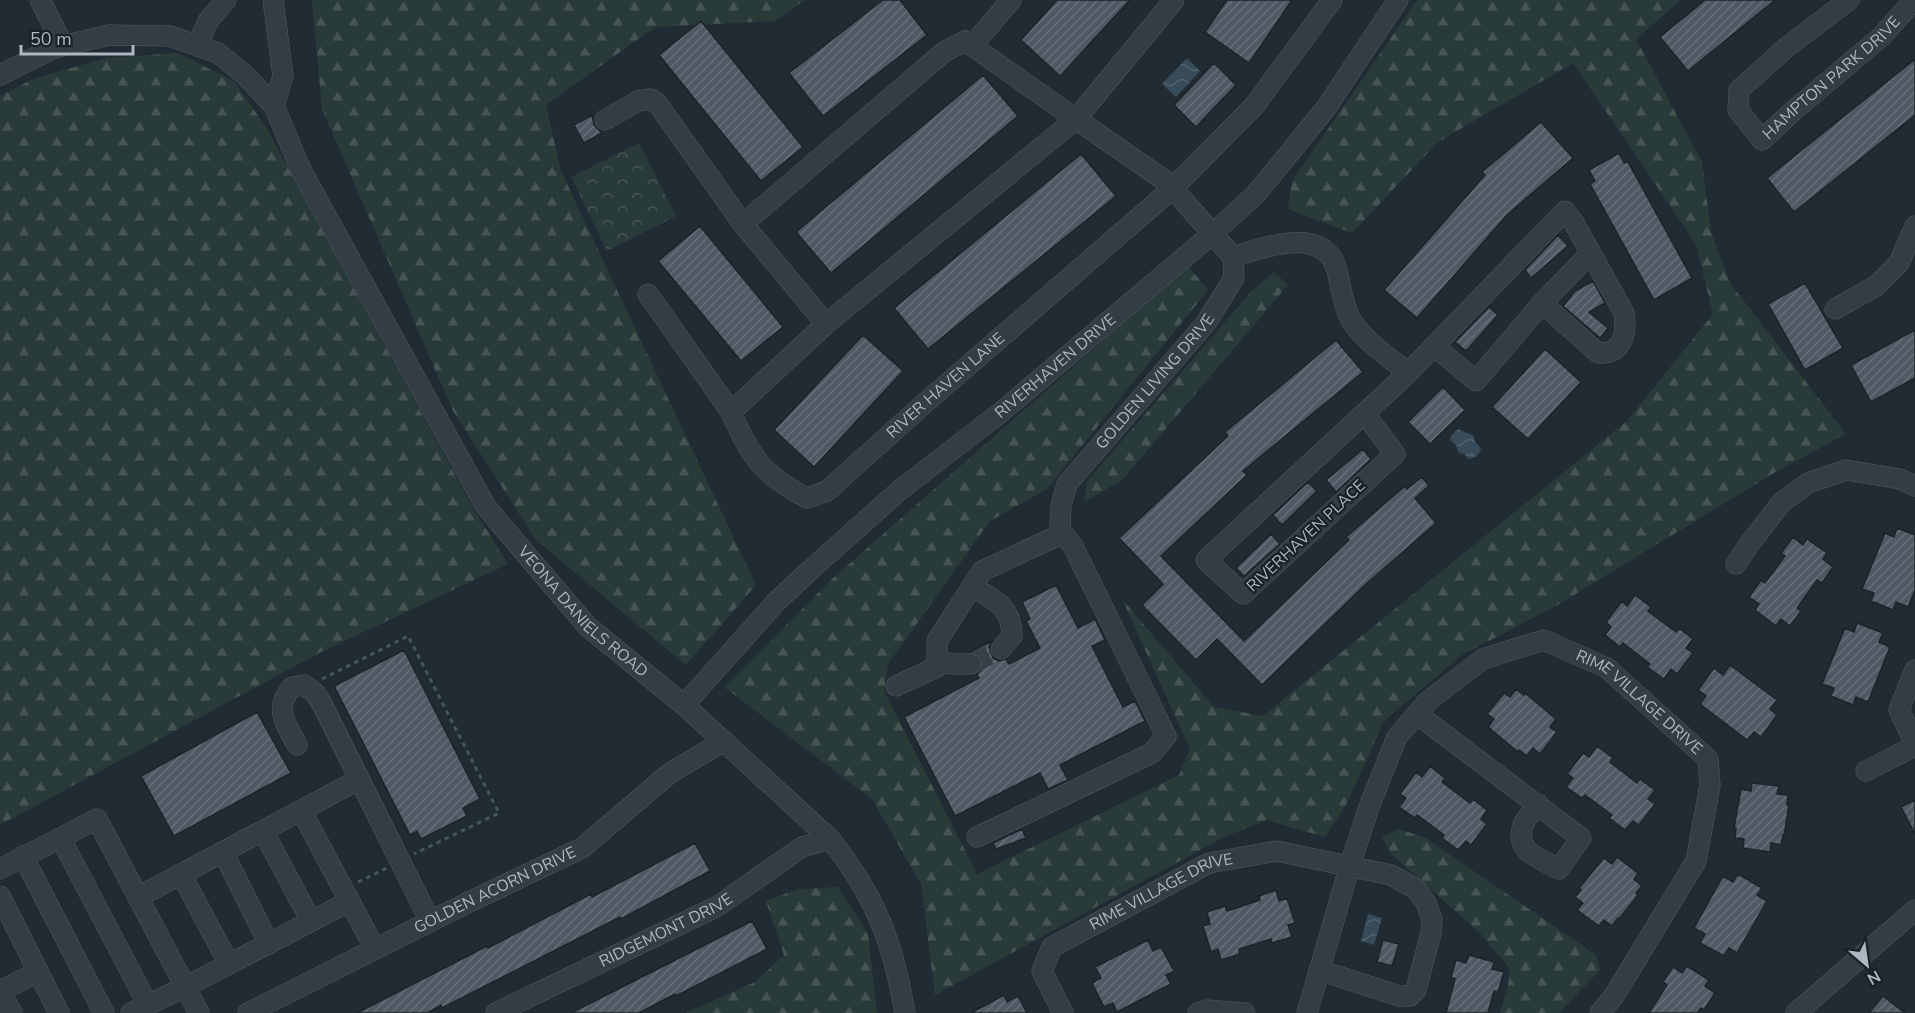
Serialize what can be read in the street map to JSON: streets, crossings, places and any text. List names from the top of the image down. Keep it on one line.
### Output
{"streets":{"street":["HAMPTON PARK DRIVE","RIVERHAVEN DRIVE","GOLDEN LIVING DRIVE","RIVER HAVEN LANE","RIVERHAVEN PLACE","VEONA DANIELS ROAD","RIME VILLAGE DRIVE","GOLDEN ACORN DRIVE","RIDGEMONT DRIVE"]},"crossings":[["RIVERHAVEN DRIVE","VEONA DANIELS ROAD"],["VEONA DANIELS ROAD","GOLDEN ACORN DRIVE"],["VEONA DANIELS ROAD","RIDGEMONT DRIVE"]],"scale_bar":"50 m","north":"bottom right"}
